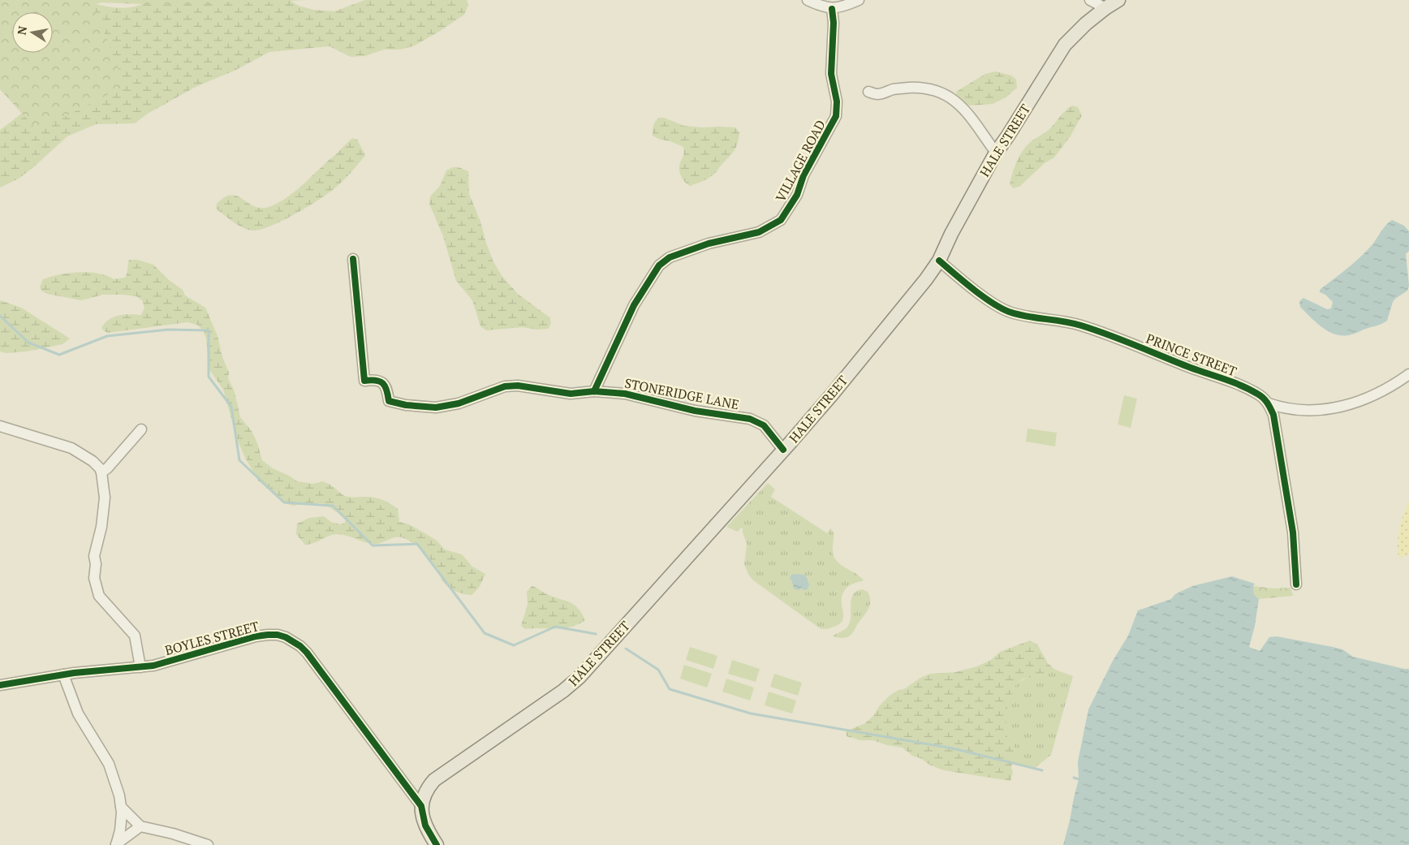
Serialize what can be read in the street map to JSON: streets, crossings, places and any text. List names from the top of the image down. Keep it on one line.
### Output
{"streets":{"main road":["HALE STREET"],"street":["VILLAGE ROAD","PRINCE STREET","STONERIDGE LANE","BOYLES STREET"]},"crossings":[["HALE STREET","PRINCE STREET"],["HALE STREET","STONERIDGE LANE"],["HALE STREET","BOYLES STREET"],["VILLAGE ROAD","STONERIDGE LANE"]],"north":"left"}
